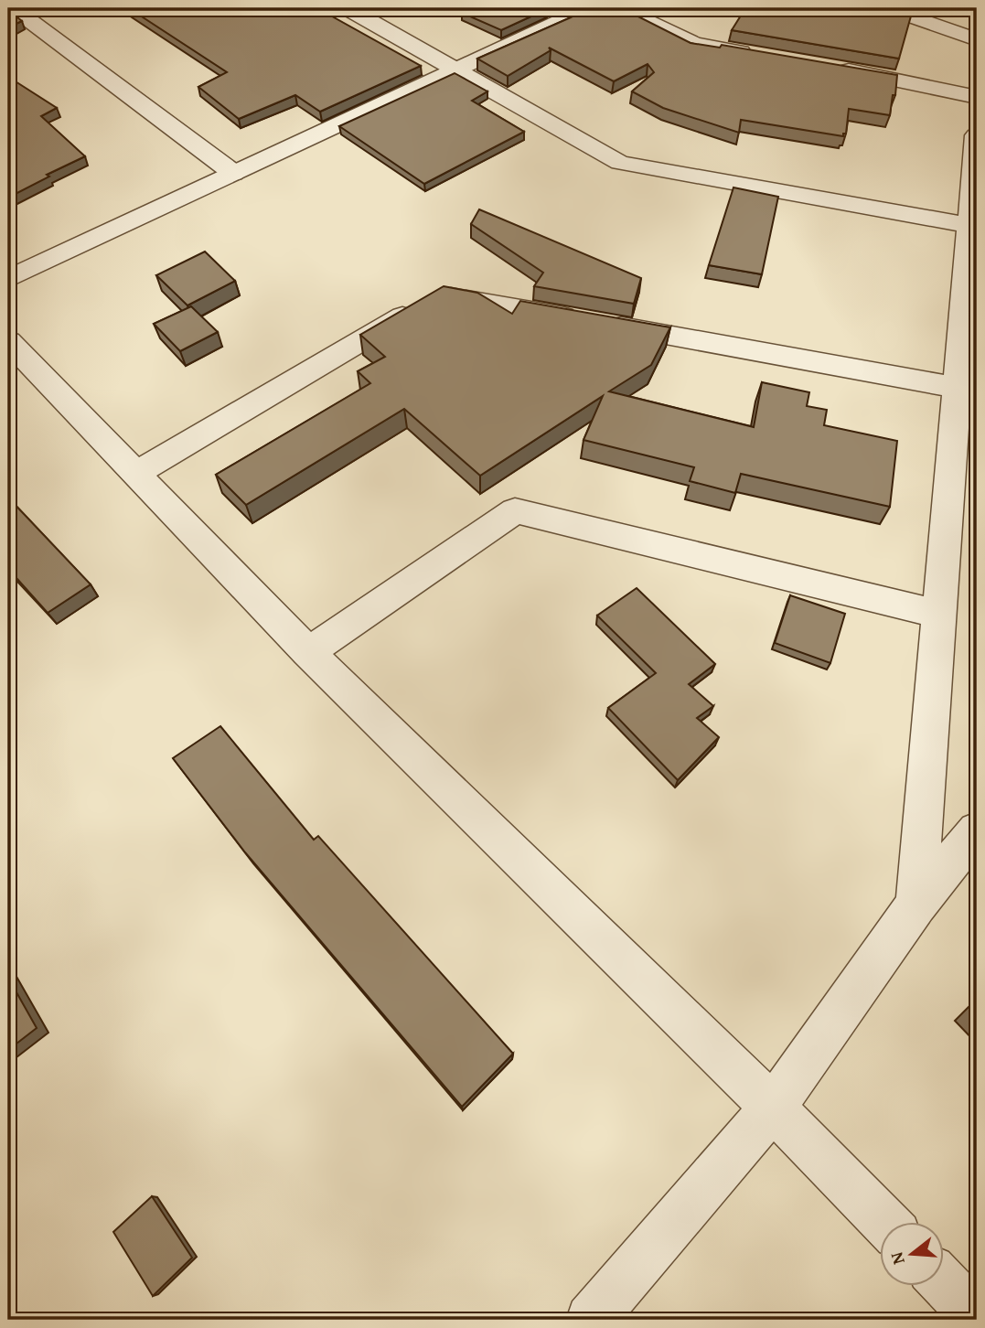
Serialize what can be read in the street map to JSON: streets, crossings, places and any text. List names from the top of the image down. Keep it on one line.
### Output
{"north":"left"}
